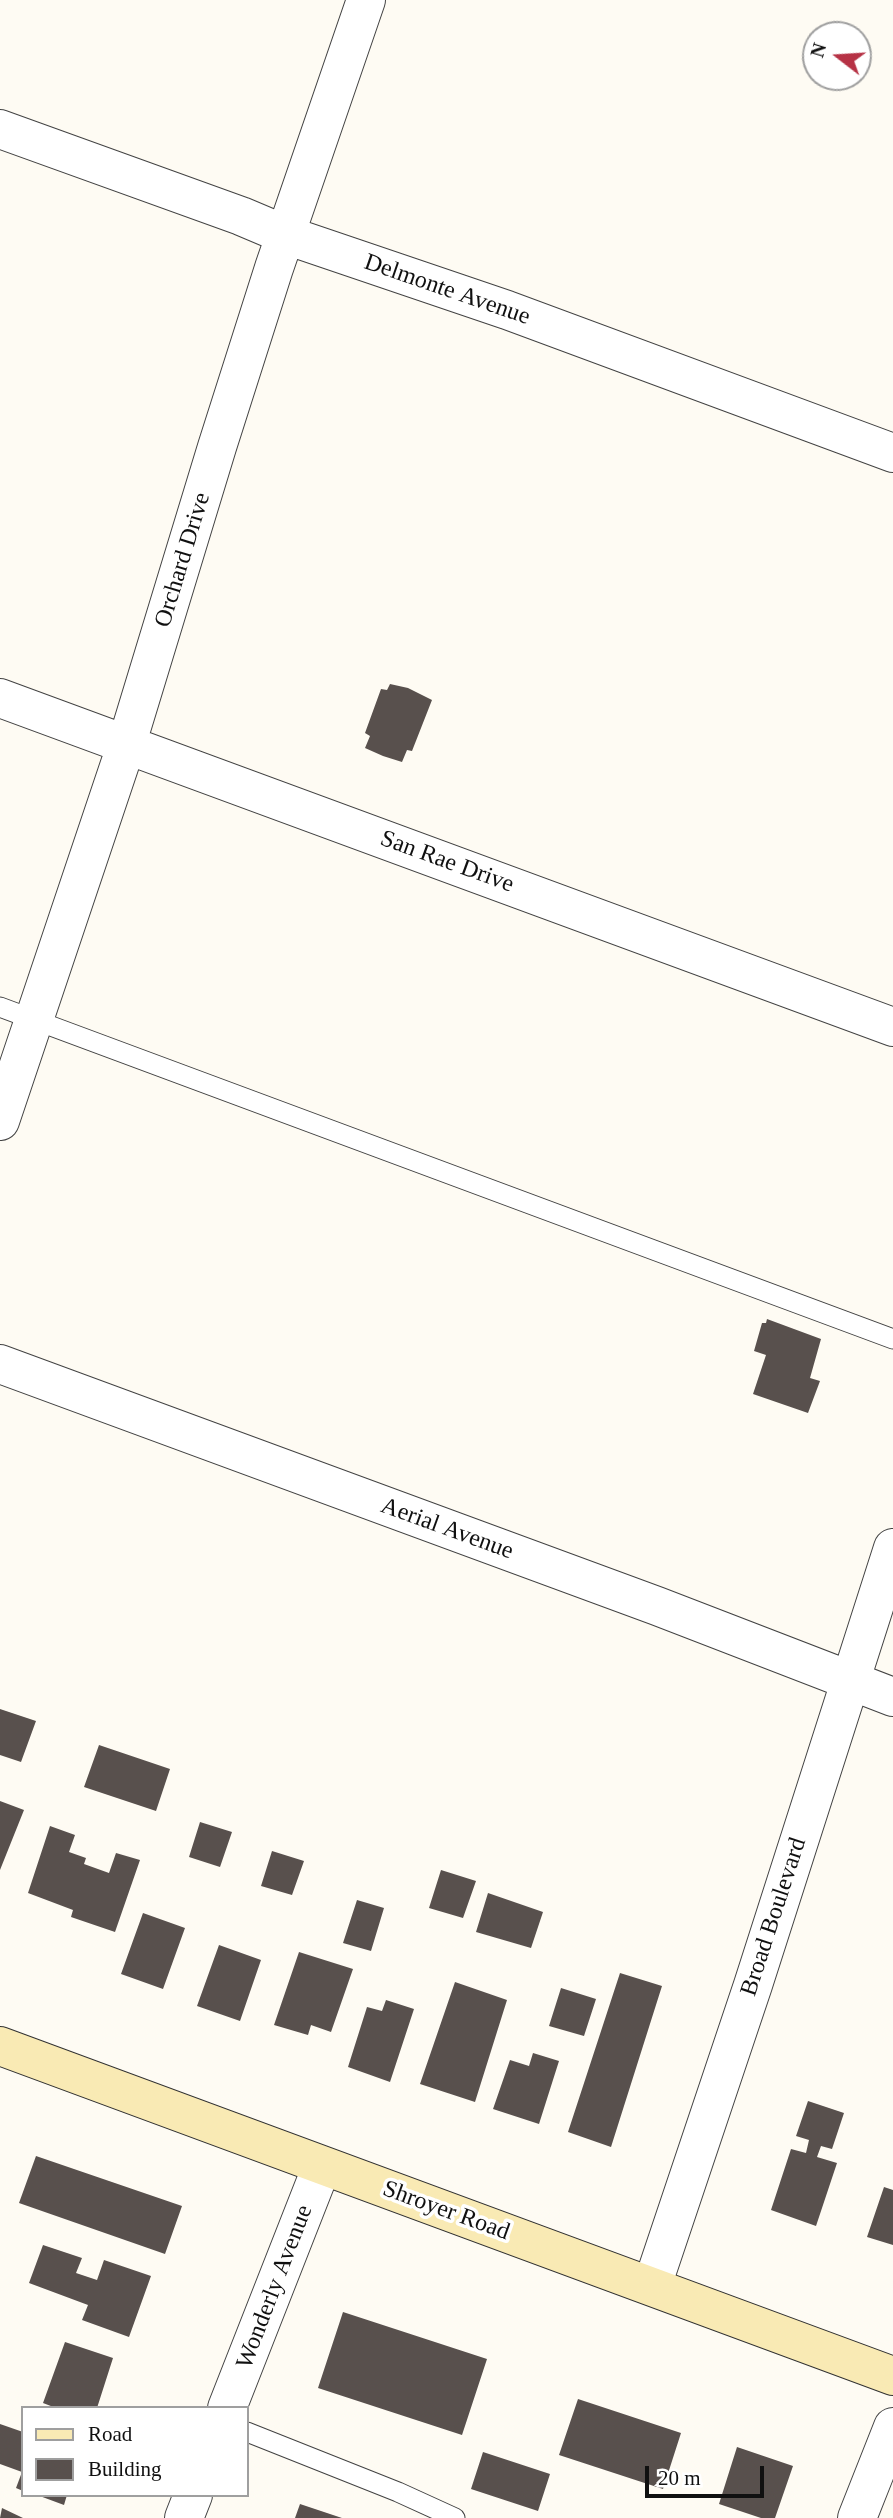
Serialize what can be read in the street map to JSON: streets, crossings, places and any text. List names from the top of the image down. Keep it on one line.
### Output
{"streets":{"main road":["Shroyer Road"],"street":["Delmonte Avenue","Orchard Drive","San Rae Drive","Aerial Avenue","Broad Boulevard","Wonderly Avenue"]},"crossings":[["Delmonte Avenue","Orchard Drive"],["Orchard Drive","San Rae Drive"],["Aerial Avenue","Broad Boulevard"],["Broad Boulevard","Shroyer Road"],["Shroyer Road","Wonderly Avenue"]],"legend":["Road","Building"],"scale_bar":"20 m","north":"left"}
